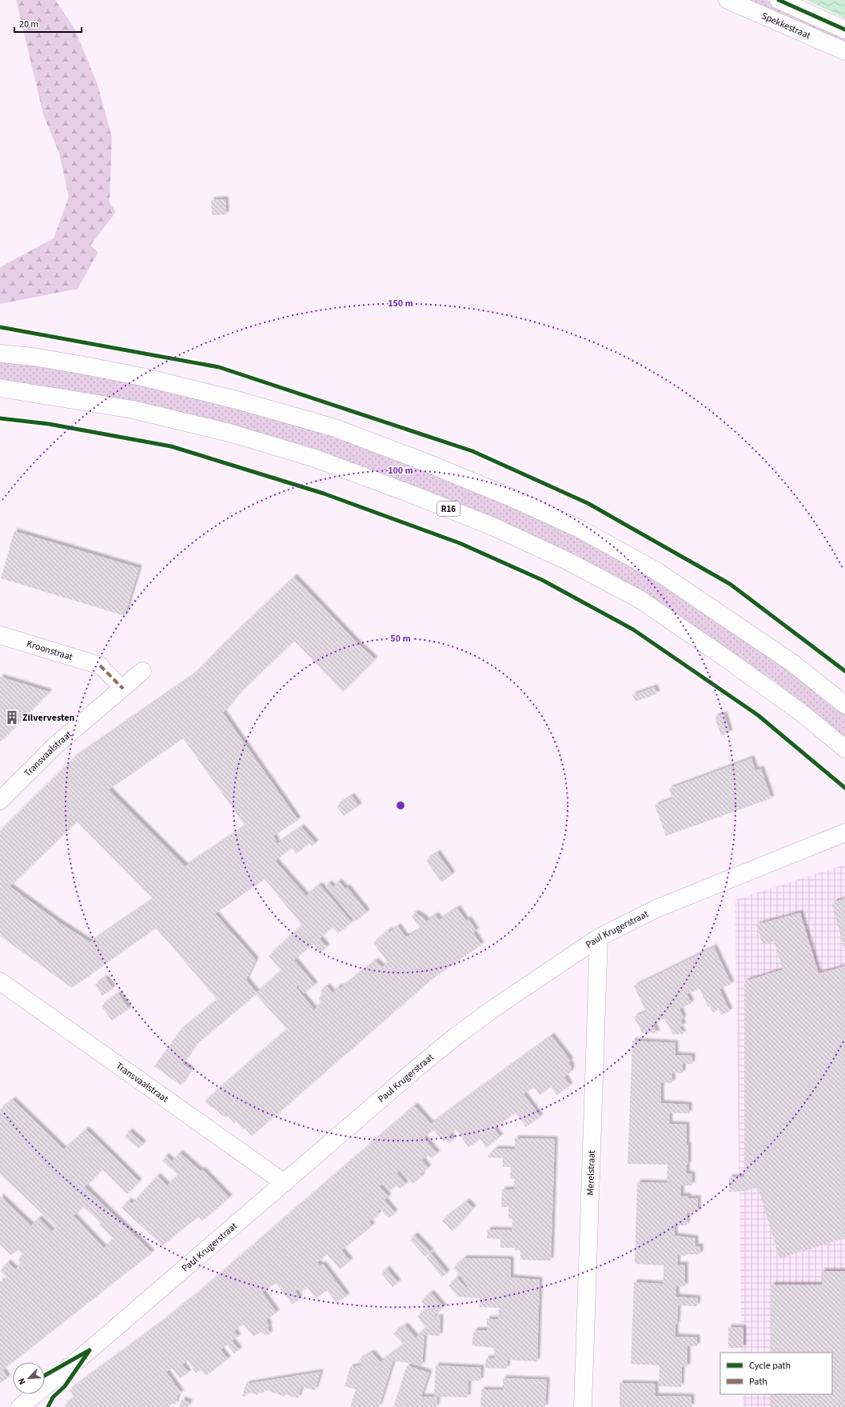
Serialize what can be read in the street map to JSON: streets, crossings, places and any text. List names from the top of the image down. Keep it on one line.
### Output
{"streets":{"street":["Spekkestraat","R16","Kroonstraat","Transvaalstraat","Paul Krugerstraat","Merelstraat"]},"crossings":[["Transvaalstraat","Paul Krugerstraat"],["Paul Krugerstraat","Merelstraat"]],"places":{"building":["Zilvervesten"]},"legend":["Cycle path","Path"],"scale_bar":"20 m","north":"bottom left","rings":["150 m","100 m","50 m"]}
